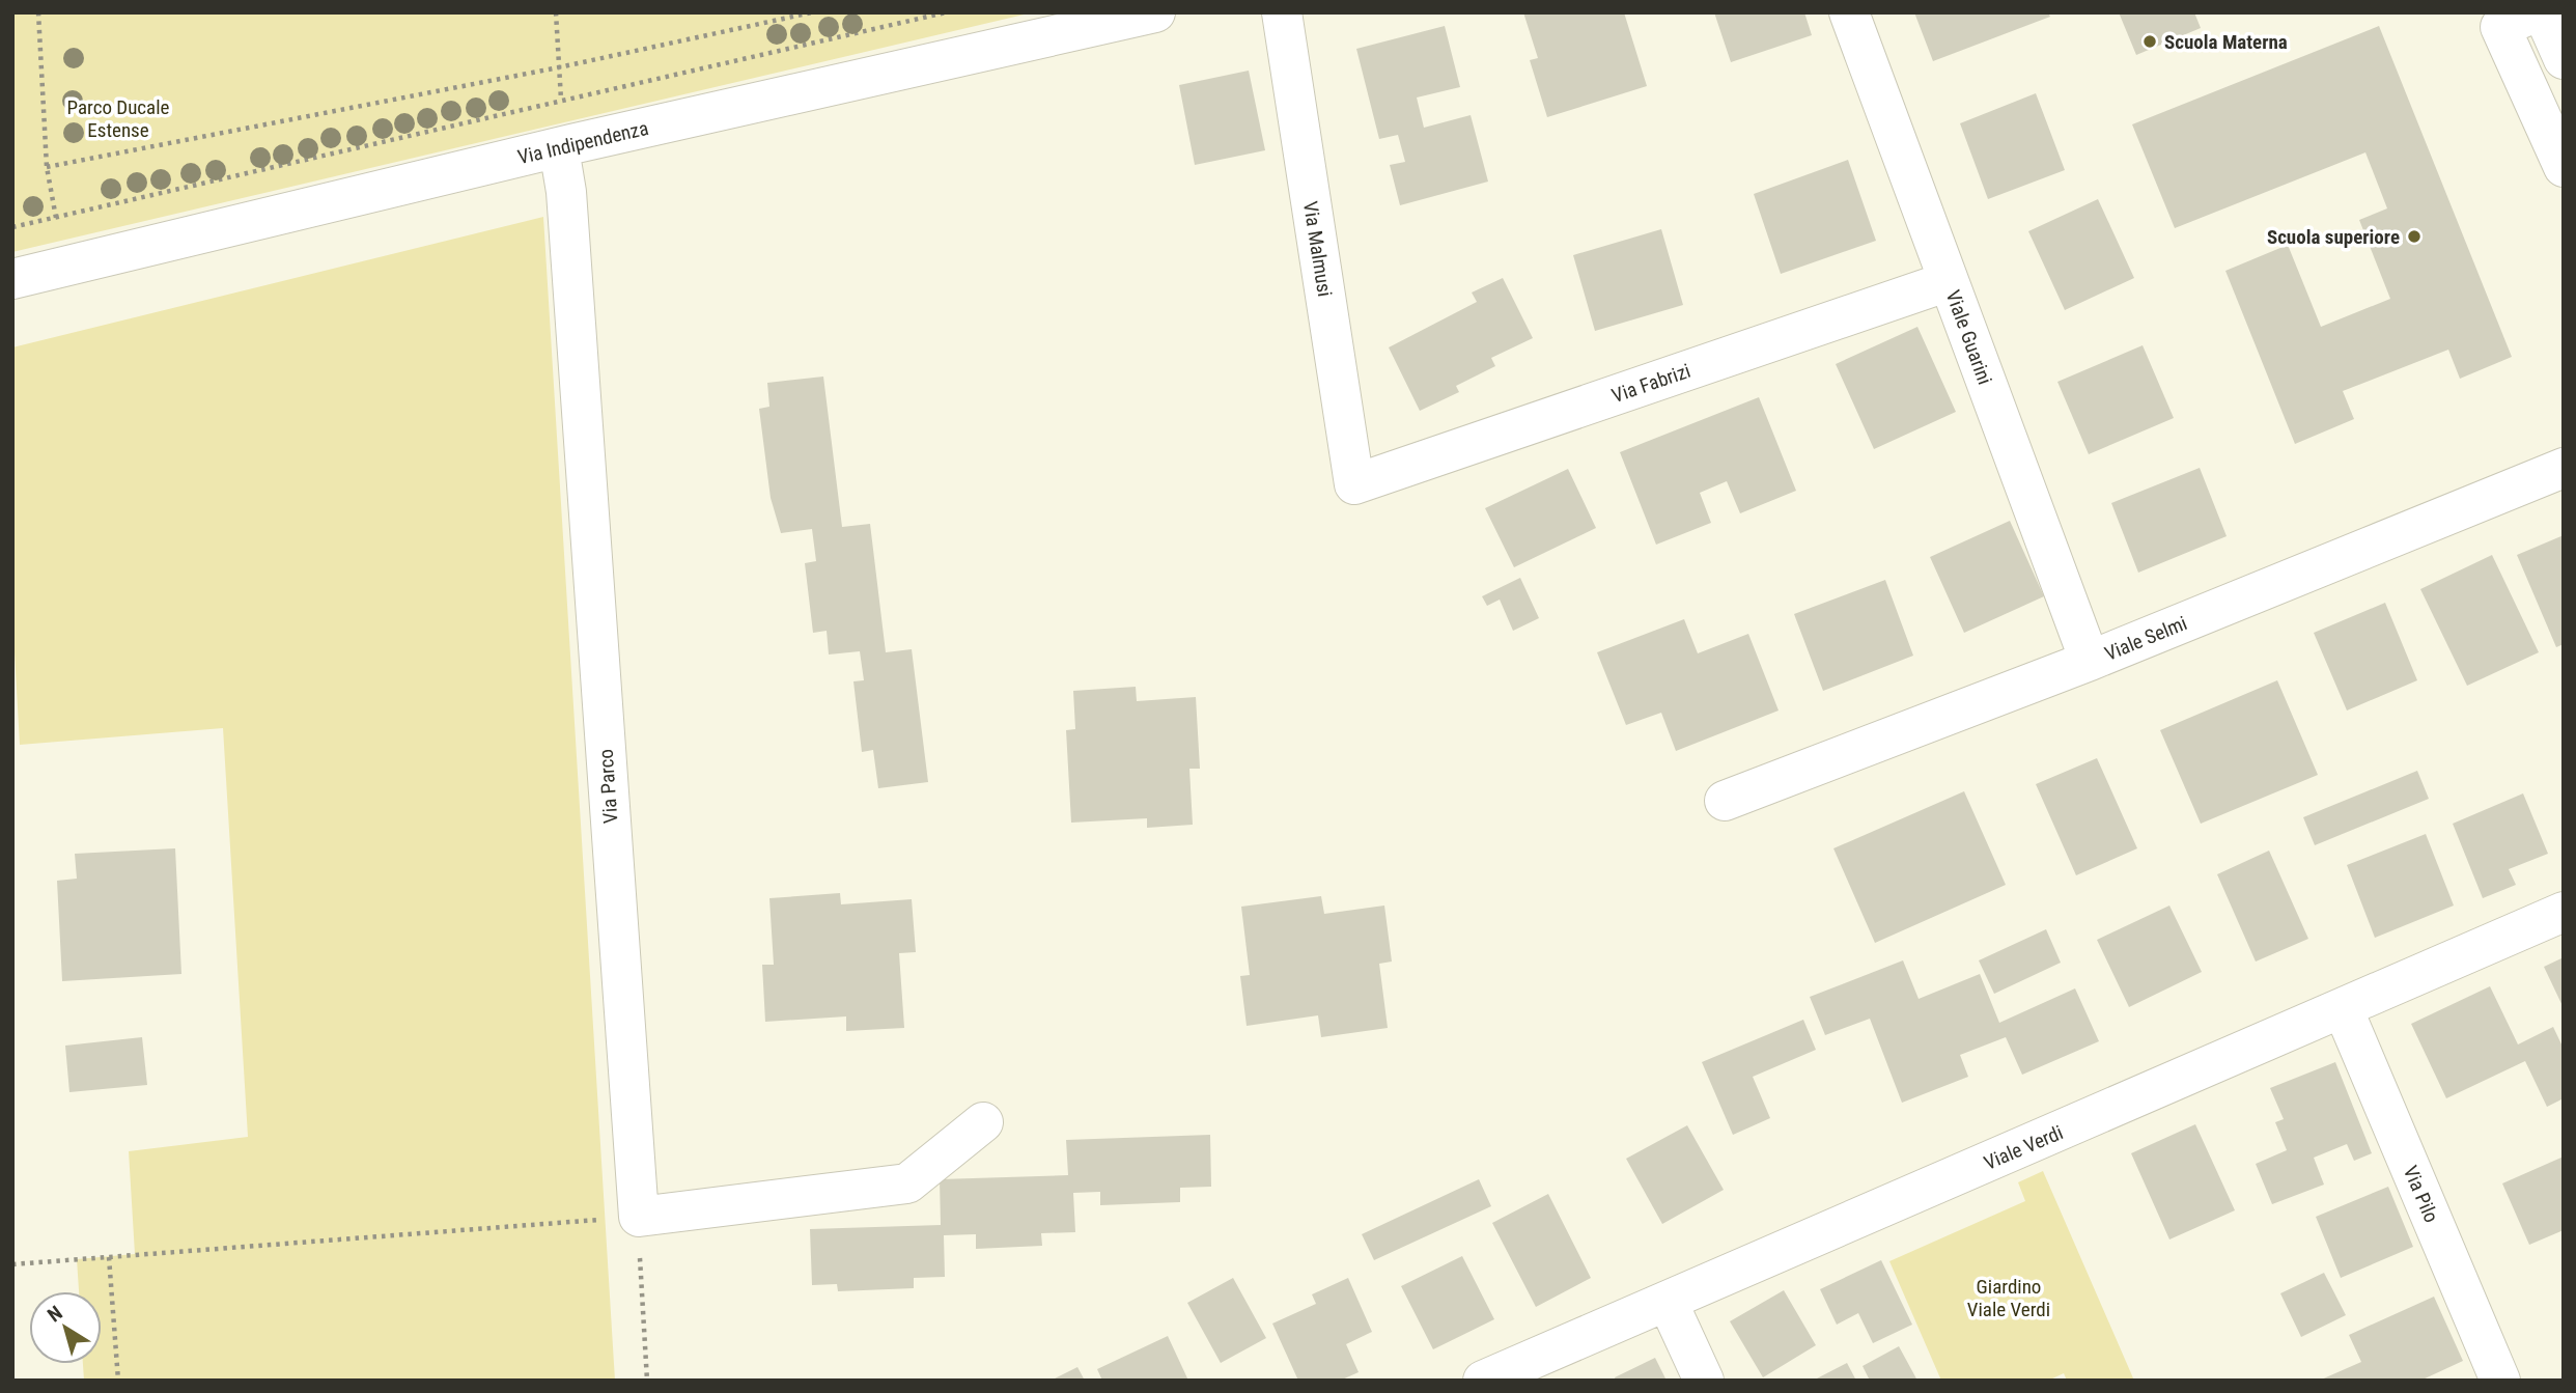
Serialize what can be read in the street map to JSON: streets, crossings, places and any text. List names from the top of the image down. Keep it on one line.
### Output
{"streets":{"street":["Via Indipendenza","Via Malmusi","Viale Guarini","Via Fabrizi","Viale Selmi","Via Parco","Viale Verdi","Via Pilo"]},"crossings":[["Via Indipendenza","Via Parco"],["Via Malmusi","Via Fabrizi"],["Viale Guarini","Via Fabrizi"],["Viale Guarini","Viale Selmi"],["Viale Verdi","Via Pilo"]],"parks":["Parco Ducale Estense","Giardino Viale Verdi"],"places":["Scuola Materna","Scuola superiore"],"north":"top left"}
